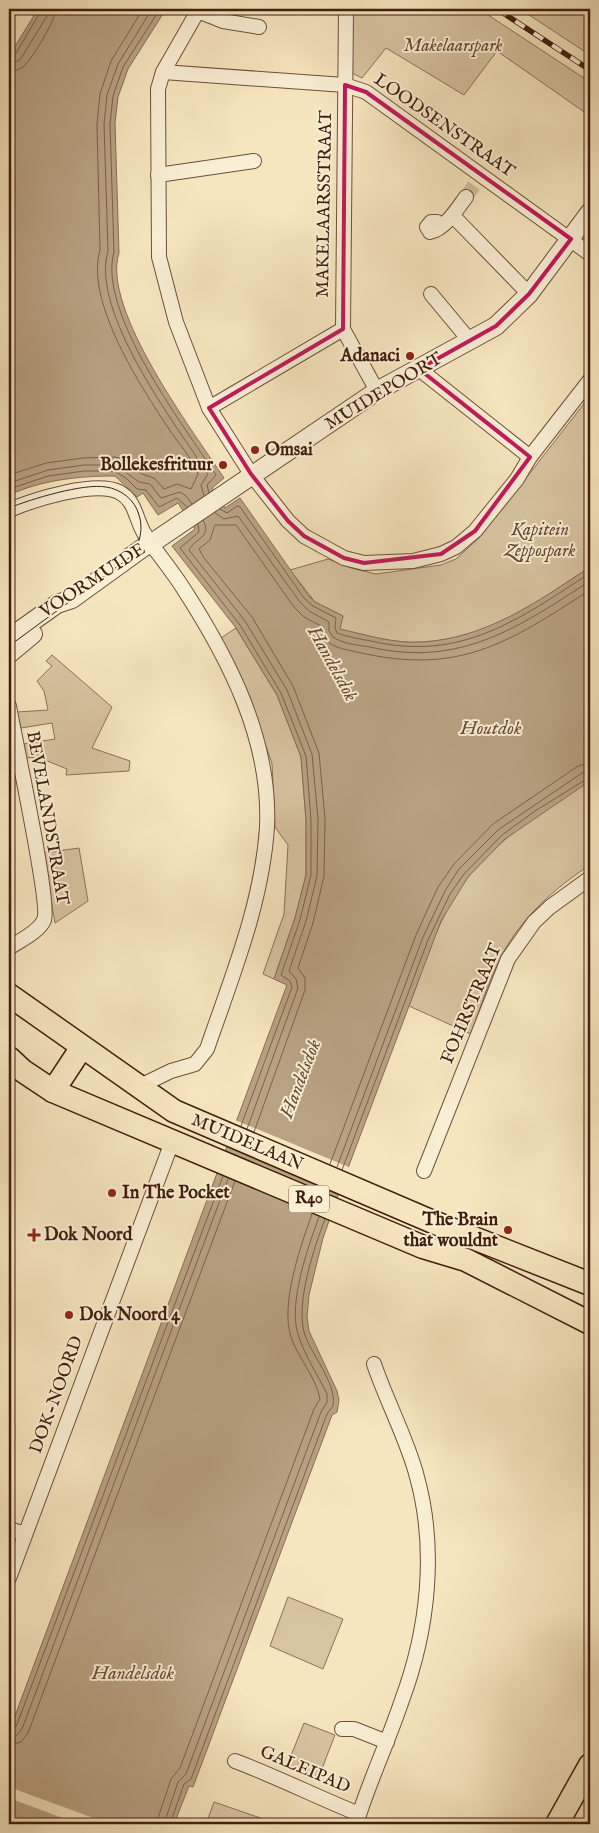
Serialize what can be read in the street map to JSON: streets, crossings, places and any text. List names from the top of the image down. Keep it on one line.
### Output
{"streets":{"main road":["MUIDELAAN","R40"],"street":["LOODSENSTRAAT","MAKELAARSSTRAAT","MUIDEPOORT","VOORMUIDE","BEVELANDSTRAAT","FOHRSTRAAT","DOK-NOORD","GALEIPAD"]},"crossings":[["LOODSENSTRAAT","MAKELAARSSTRAAT"],["LOODSENSTRAAT","MUIDEPOORT"],["MAKELAARSSTRAAT","MUIDEPOORT"],["MUIDEPOORT","VOORMUIDE"],["MUIDELAAN","DOK-NOORD"]],"water":["Handelsdok","Houtdok"],"parks":["Makelaarspark","Kapitein Zeppospark"],"places":{"other":["Adanaci","Omsai","Bollekesfrituur","In The Pocket","The Brain that wouldnt","Dok Noord 4"],"health":["Dok Noord"]}}
